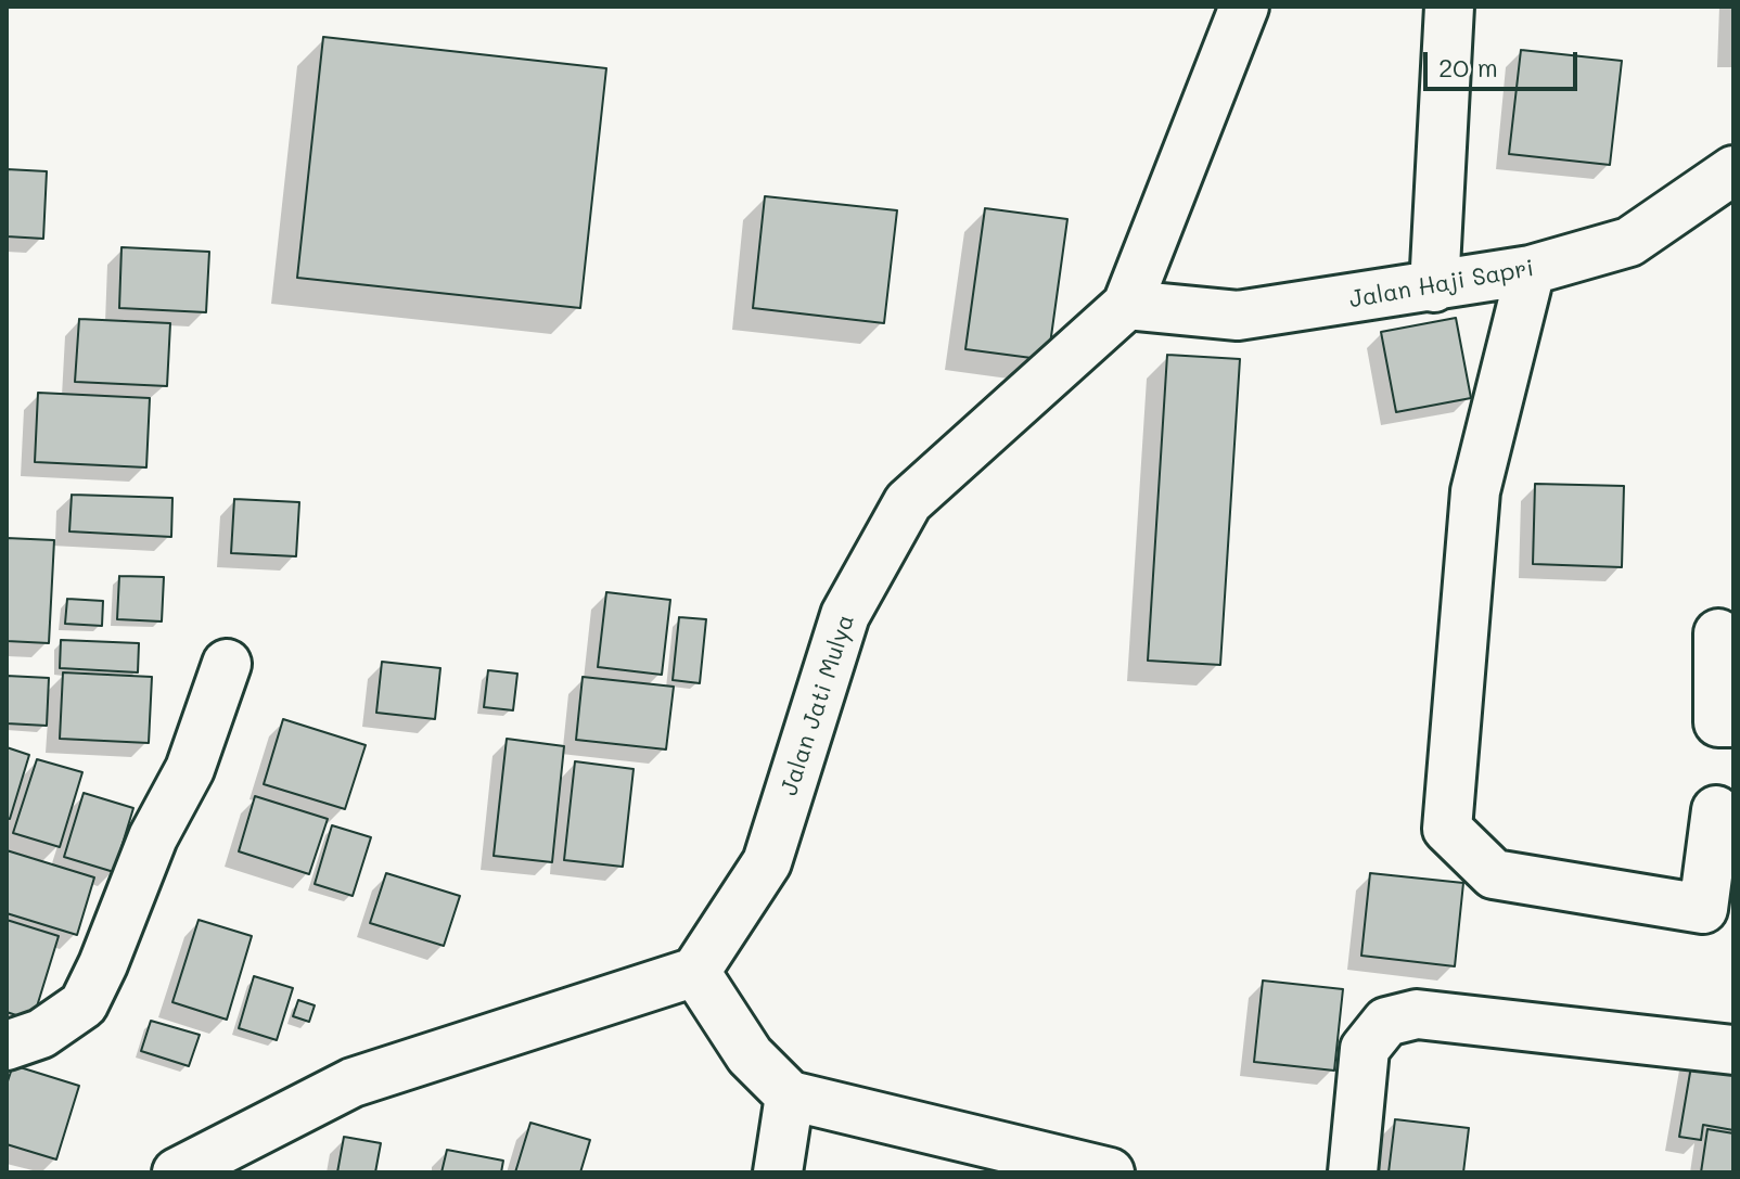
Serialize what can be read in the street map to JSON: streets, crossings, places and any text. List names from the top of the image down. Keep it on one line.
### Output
{"streets":{"street":["Jalan Haji Sapri","Jalan Jati Mulya"]},"crossings":[["Jalan Haji Sapri","Jalan Jati Mulya"]],"scale_bar":"20 m"}
